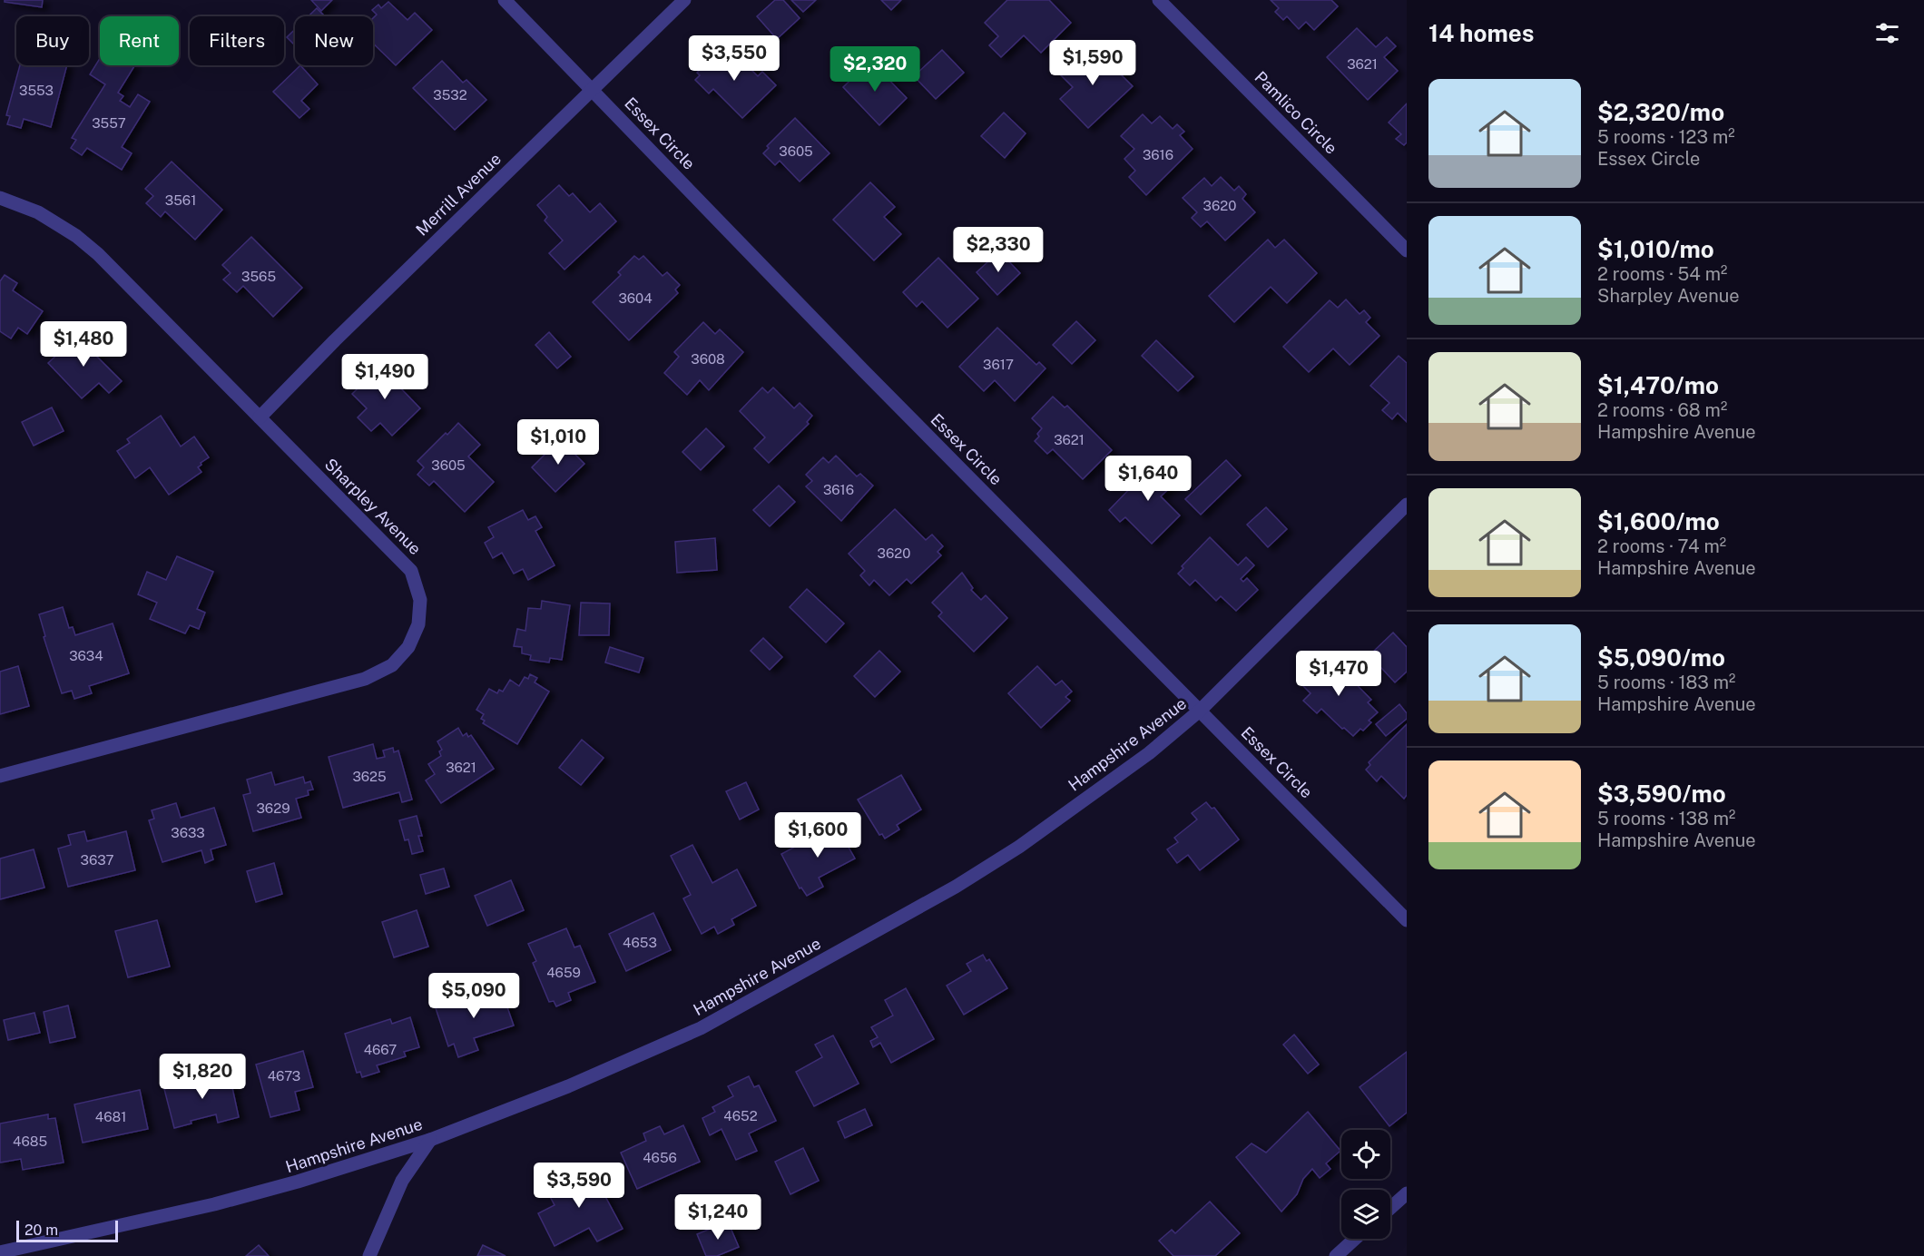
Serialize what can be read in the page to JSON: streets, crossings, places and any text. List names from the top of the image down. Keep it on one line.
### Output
{"streets":{"street":["Pamlico Circle","Essex Circle","Merrill Avenue","Sharpley Avenue","Hampshire Avenue"]},"crossings":[["Essex Circle","Merrill Avenue"],["Essex Circle","Hampshire Avenue"],["Merrill Avenue","Sharpley Avenue"]],"house_numbers":["3621","3553","3532","3557","3605","3616","3561","3620","3565","3604","3608","3617","3621","3605","3616","3620","3634","3621","3625","3629","3633","3637","4653","4659","4667","4673","4652","4681","4685","4656"],"scale_bar":"20 m","page":{"heading":"14 homes","chip":["Buy","Rent","Filters","New"],"price":["$3,550","$1,590","$2,320","$2,330","$1,480","$1,490","$1,010","$1,640","$1,470","$1,600","$5,090","$1,820","$3,590","$1,240"],"list":[{"name":"$2,320/mo","note":"5 rooms · 123 m² · Essex Circle"},{"name":"$1,010/mo","note":"2 rooms · 54 m² · Sharpley Avenue"},{"name":"$1,470/mo","note":"2 rooms · 68 m² · Hampshire Avenue"},{"name":"$1,600/mo","note":"2 rooms · 74 m² · Hampshire Avenue"},{"name":"$5,090/mo","note":"5 rooms · 183 m² · Hampshire Avenue"},{"name":"$3,590/mo","note":"5 rooms · 138 m² · Hampshire Avenue"}],"scale":"20 m"}}
